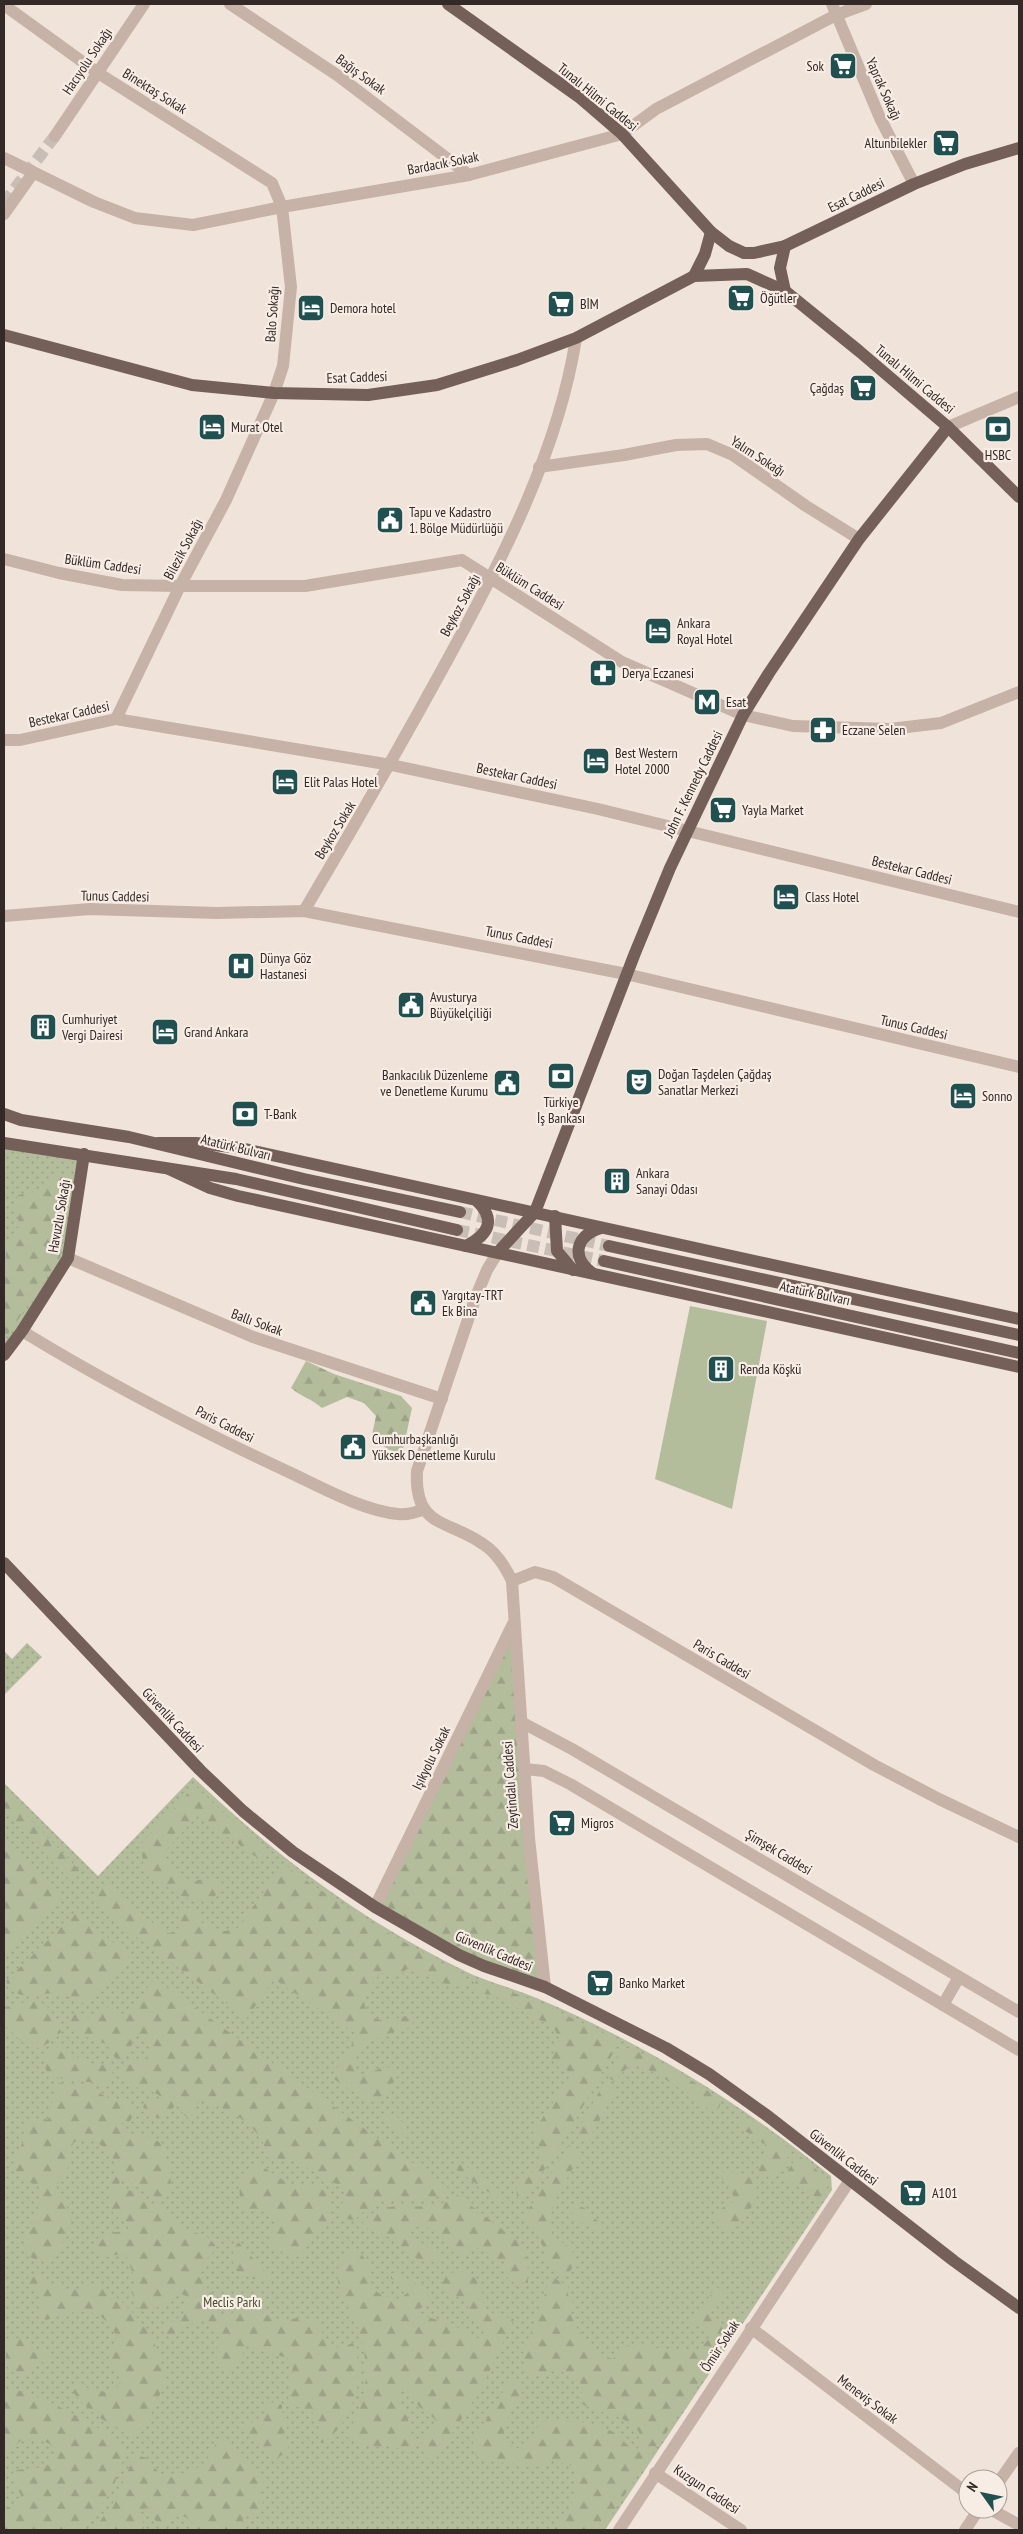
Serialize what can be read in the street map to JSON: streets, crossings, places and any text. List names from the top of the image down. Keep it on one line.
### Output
{"streets":{"main road":["Tunalı Hilmi Caddesi","Esat Caddesi","John F. Kennedy Caddesi","Atatürk Bulvarı","Havuzlu Sokağı","Güvenlik Caddesi"],"street":["Hacıyolu Sokağı","Bağış Sokak","Yaprak Sokağı","Binektaş Sokak","Bardacık Sokak","Balo Sokağı","Yalım Sokağı","Bilezik Sokağı","Büklüm Caddesi","Beykoz Sokağı","Bestekar Caddesi","Beykoz Sokak","Tunus Caddesi","Ballı Sokak","Paris Caddesi","Işıkyolu Sokak","Zeytindalı Caddesi","Şimşek Caddesi","Ömür Sokak","Meneviş Sokak","Kuzgun Caddesi"]},"crossings":[["Hacıyolu Sokağı","Binektaş Sokak"],["Bağış Sokak","Bardacık Sokak"],["Yaprak Sokağı","Bardacık Sokak"],["Yaprak Sokağı","Esat Caddesi"],["Binektaş Sokak","Bardacık Sokak"],["Binektaş Sokak","Balo Sokağı"],["Tunalı Hilmi Caddesi","Bardacık Sokak"],["Tunalı Hilmi Caddesi","Esat Caddesi"],["Tunalı Hilmi Caddesi","John F. Kennedy Caddesi"],["Bardacık Sokak","Balo Sokağı"],["Esat Caddesi","Balo Sokağı"],["Esat Caddesi","Bilezik Sokağı"],["Esat Caddesi","Beykoz Sokağı"],["Balo Sokağı","Bilezik Sokağı"],["Yalım Sokağı","Beykoz Sokağı"],["Yalım Sokağı","John F. Kennedy Caddesi"],["Bilezik Sokağı","Büklüm Caddesi"],["Bilezik Sokağı","Bestekar Caddesi"],["Büklüm Caddesi","Beykoz Sokağı"],["Büklüm Caddesi","John F. Kennedy Caddesi"],["Beykoz Sokağı","Bestekar Caddesi"],["Beykoz Sokağı","Beykoz Sokak"],["Bestekar Caddesi","John F. Kennedy Caddesi"],["Bestekar Caddesi","Beykoz Sokak"],["John F. Kennedy Caddesi","Tunus Caddesi"],["Beykoz Sokak","Tunus Caddesi"],["Havuzlu Sokağı","Ballı Sokak"],["Havuzlu Sokağı","Paris Caddesi"],["Paris Caddesi","Zeytindalı Caddesi"],["Güvenlik Caddesi","Işıkyolu Sokak"],["Güvenlik Caddesi","Zeytindalı Caddesi"],["Güvenlik Caddesi","Ömür Sokak"],["Işıkyolu Sokak","Zeytindalı Caddesi"],["Zeytindalı Caddesi","Şimşek Caddesi"],["Ömür Sokak","Meneviş Sokak"],["Ömür Sokak","Kuzgun Caddesi"]],"parks":["Meclis Parkı"],"places":{"supermarket":["Sok","Altunbilekler","Öğütler","BİM","Çağdaş","Yayla Market","Migros","Banko Market","A101"],"hotel":["Demora hotel","Murat Otel","Ankara Royal Hotel","Best Western Hotel 2000","Elit Palas Hotel","Class Hotel","Grand Ankara","Sonno"],"bank":["HSBC","Türkiye İş Bankası","T-Bank"],"public building":["Tapu ve Kadastro 1. Bölge Müdürlüğü","Avusturya Büyükelçiliği","Bankacılık Düzenleme ve Denetleme Kurumu","Yargıtay-TRT Ek Bina","Cumhurbaşkanlığı Yüksek Denetleme Kurulu"],"pharmacy":["Derya Eczanesi","Eczane Selen"],"metro station":["Esat"],"hospital":["Dünya Göz Hastanesi"],"building":["Cumhuriyet Vergi Dairesi","Ankara Sanayi Odası","Renda Köşkü"],"theatre":["Doğan Taşdelen Çağdaş Sanatlar Merkezi"]},"north":"top left"}
